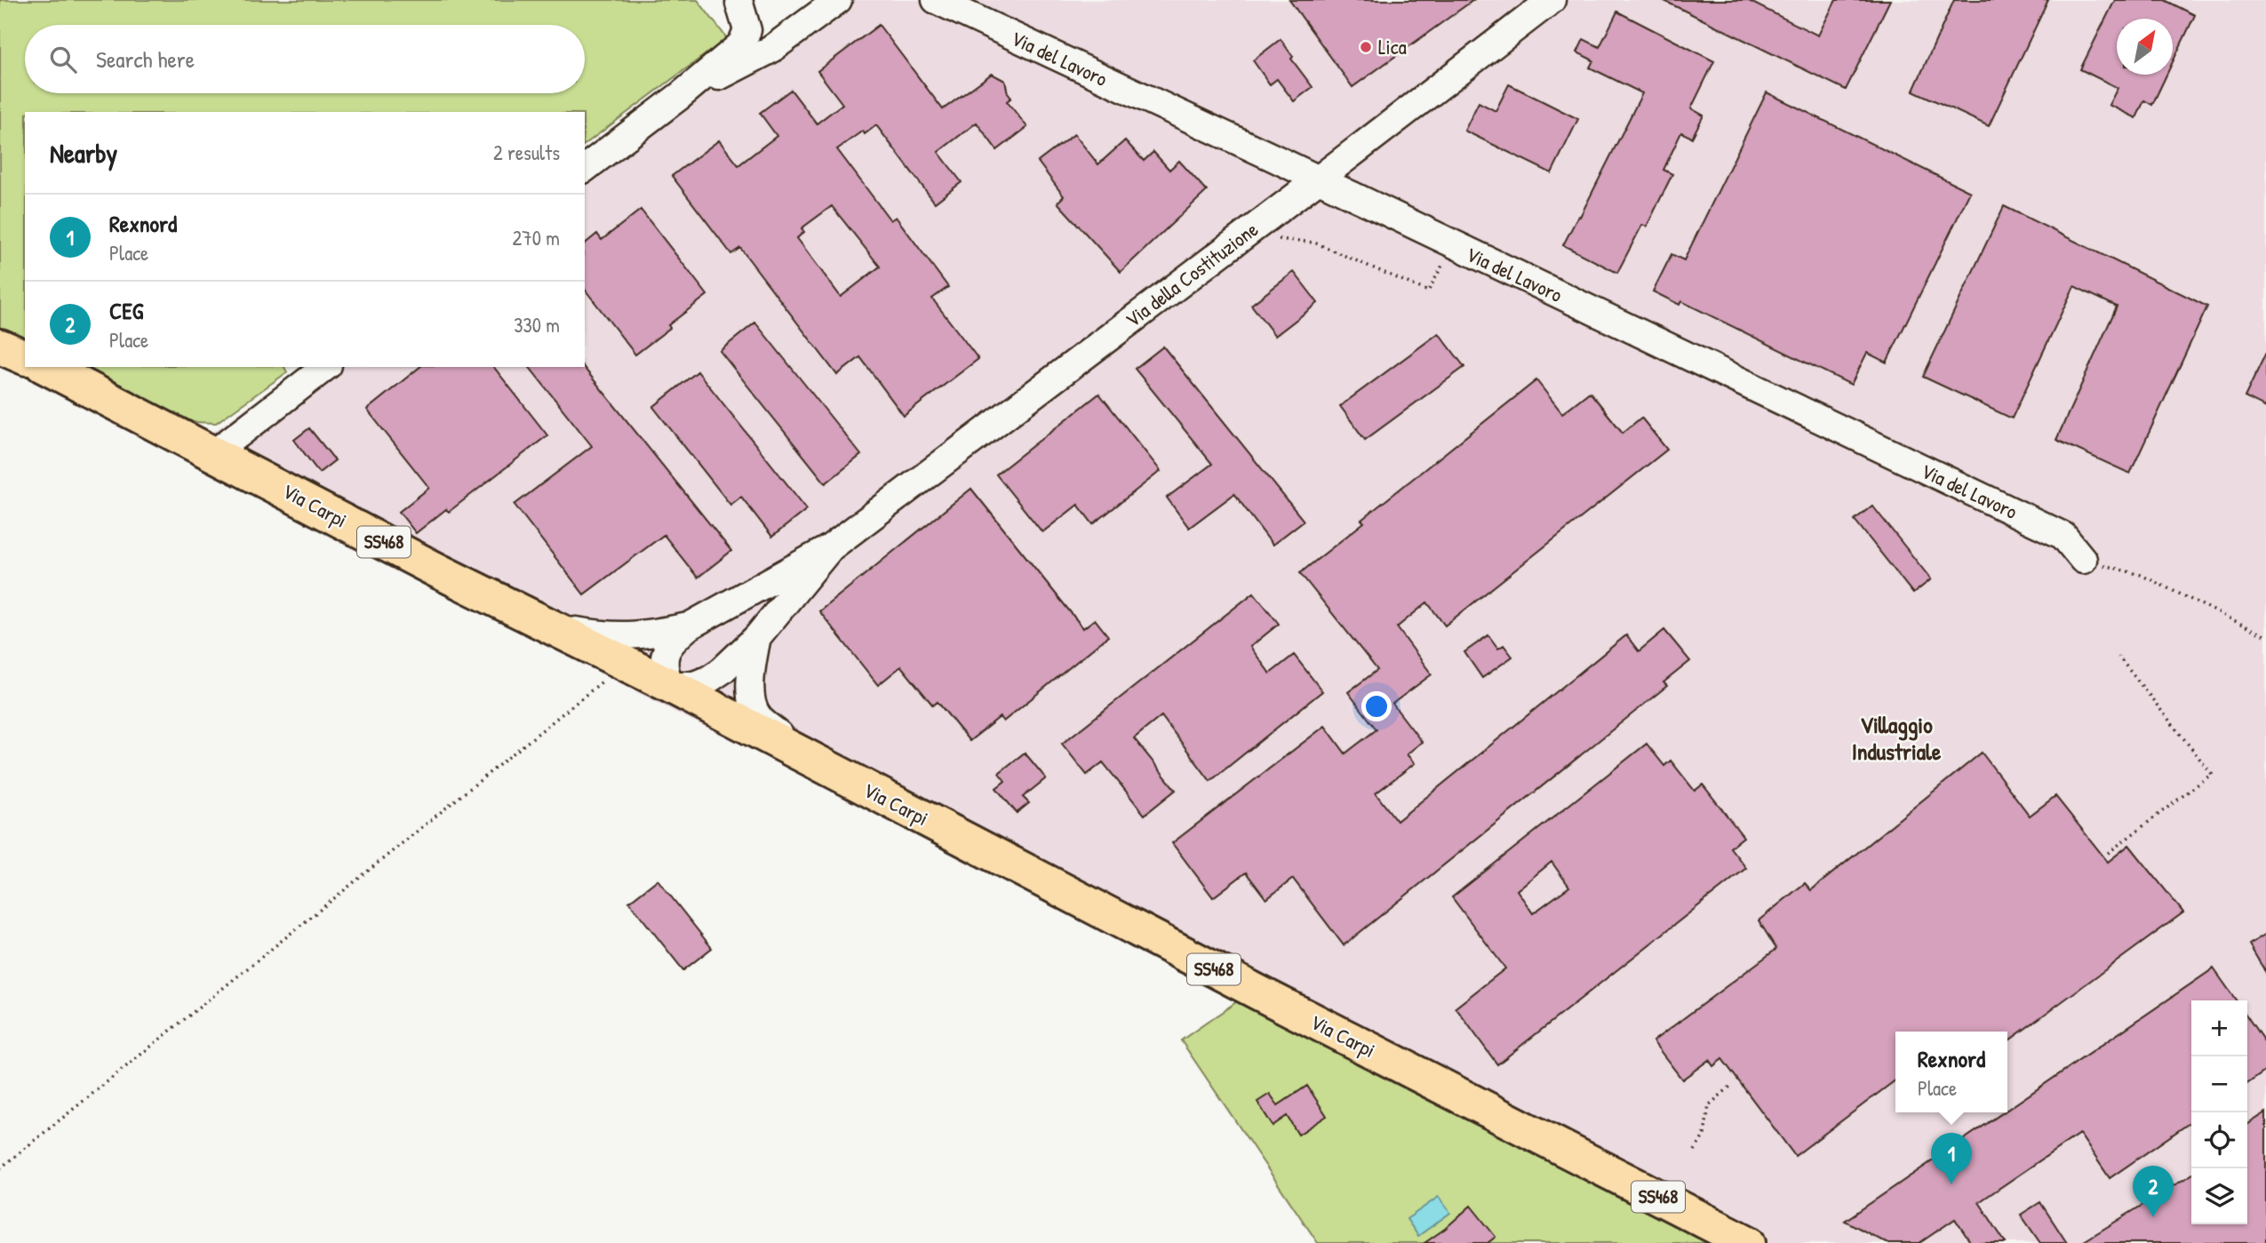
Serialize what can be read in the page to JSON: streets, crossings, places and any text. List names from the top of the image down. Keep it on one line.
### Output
{"streets":{"main road":["Via Carpi","SS468"],"street":["Via del Lavoro","Via della Costituzione"]},"crossings":[["Via del Lavoro","Via della Costituzione"],["Via della Costituzione","Via Carpi"]],"districts":["Villaggio Industriale"],"places":["Lica"],"north":"top right","page":{"search":"Search here","heading":["Nearby","2 results"],"list":[{"mark":"1","name":"Rexnord","note":"Place","value":"270 m"},{"mark":"2","name":"CEG","note":"Place","value":"330 m"}],"map_buttons":["+","−"],"popup":["Rexnord","Place"],"pins":["1","2"]}}
